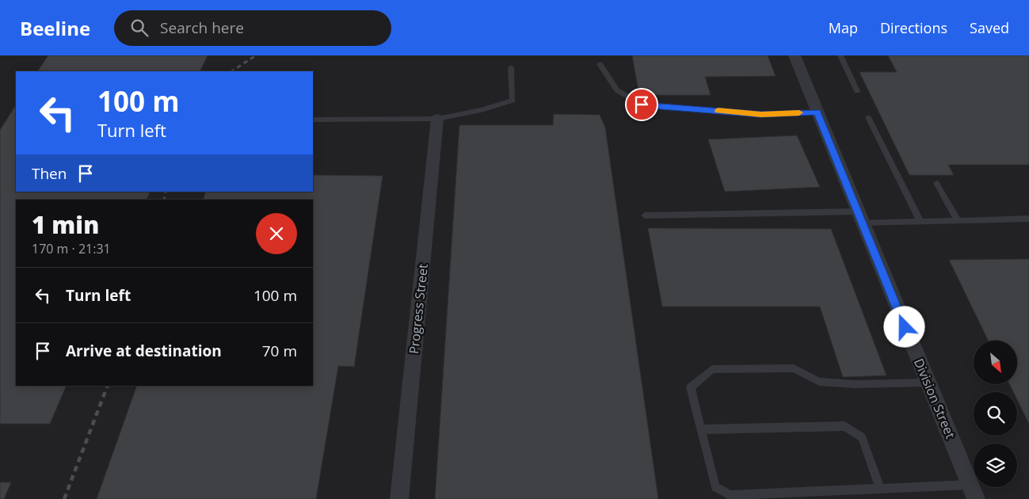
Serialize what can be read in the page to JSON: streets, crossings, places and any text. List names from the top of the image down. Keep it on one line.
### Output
{"streets":{"street":["Progress Street","Division Street"]},"north":"bottom right","page":{"header":"Beeline","search":"Search here","nav":["Map","Directions","Saved"],"turn":["100 m","Turn left"],"then":"Then","heading":["1 min","170 m · 21:31"],"list":[{"name":"Turn left","value":"100 m"},{"name":"Arrive at destination","value":"70 m"}]}}
